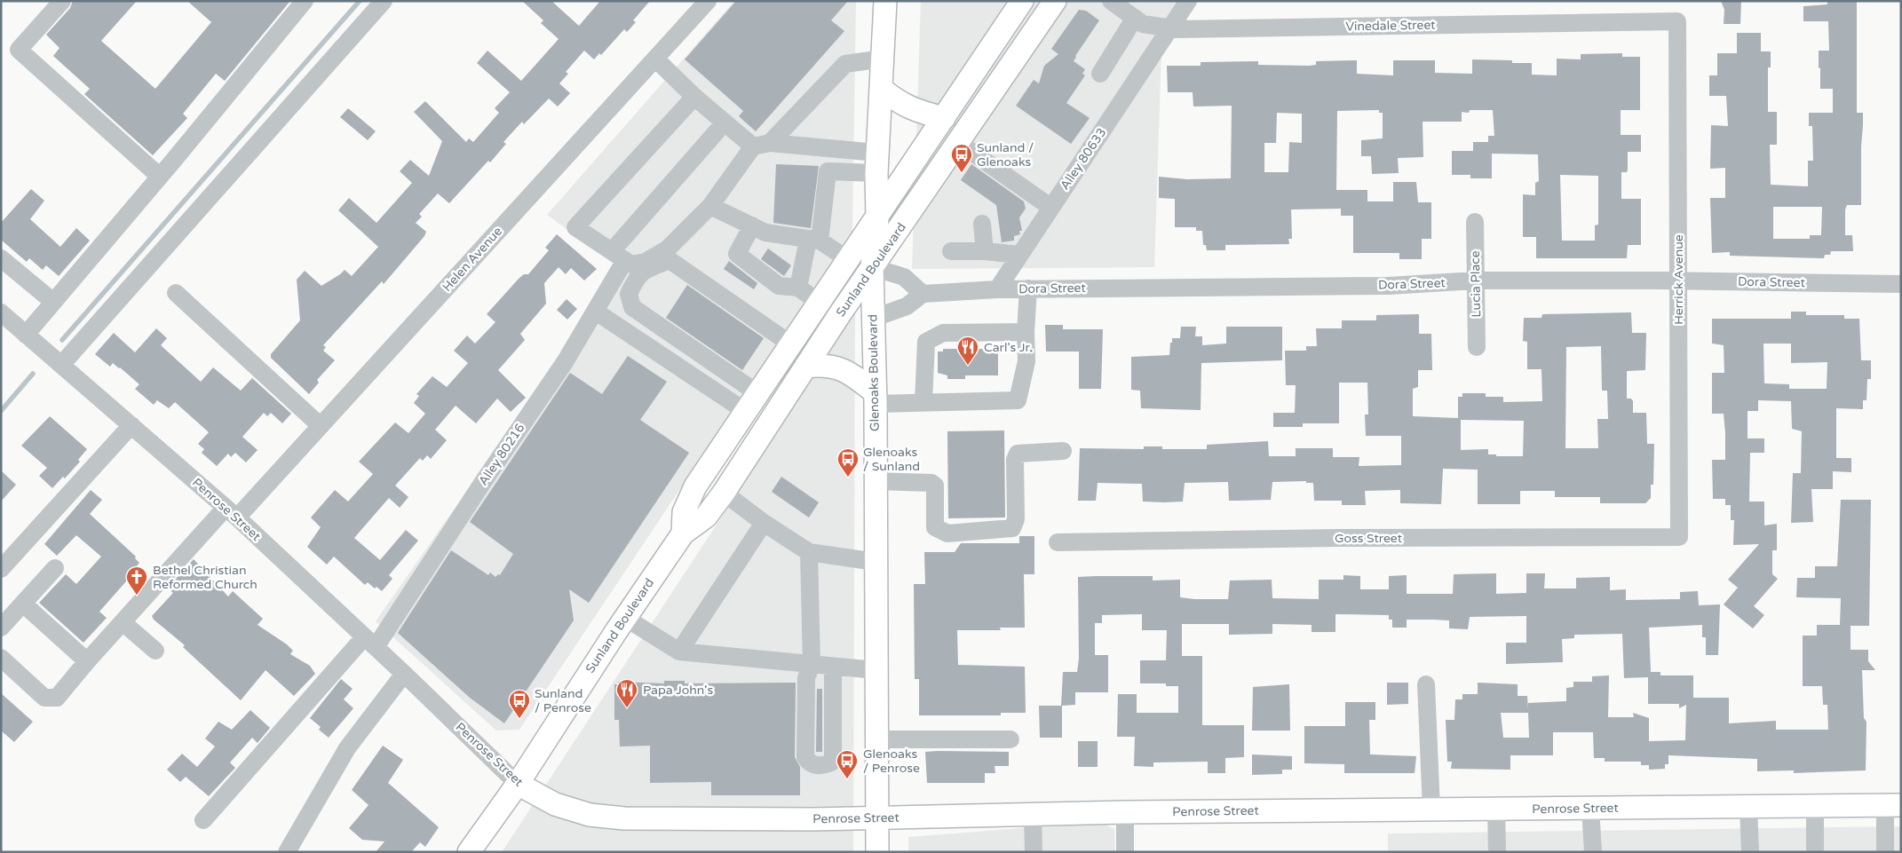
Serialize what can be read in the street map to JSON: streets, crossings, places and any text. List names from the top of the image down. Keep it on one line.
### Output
{"streets":{"main road":["Sunland Boulevard","Glenoaks Boulevard","Penrose Street"],"street":["Vinedale Street","Alley 80633","Helen Avenue","Herrick Avenue","Dora Street","Lucia Place","Alley 80216","Goss Street"]},"crossings":[["Vinedale Street","Alley 80633"],["Vinedale Street","Herrick Avenue"],["Alley 80633","Dora Street"],["Helen Avenue","Penrose Street"],["Sunland Boulevard","Glenoaks Boulevard"],["Sunland Boulevard","Penrose Street"],["Herrick Avenue","Dora Street"],["Herrick Avenue","Goss Street"],["Dora Street","Lucia Place"],["Glenoaks Boulevard","Penrose Street"],["Alley 80216","Penrose Street"]],"places":{"bus stop":["Sunland / Glenoaks","Glenoaks / Sunland","Sunland / Penrose","Glenoaks / Penrose"],"restaurant":["Carl's Jr.","Papa John's"],"church":["Bethel Christian Reformed Church"]}}
